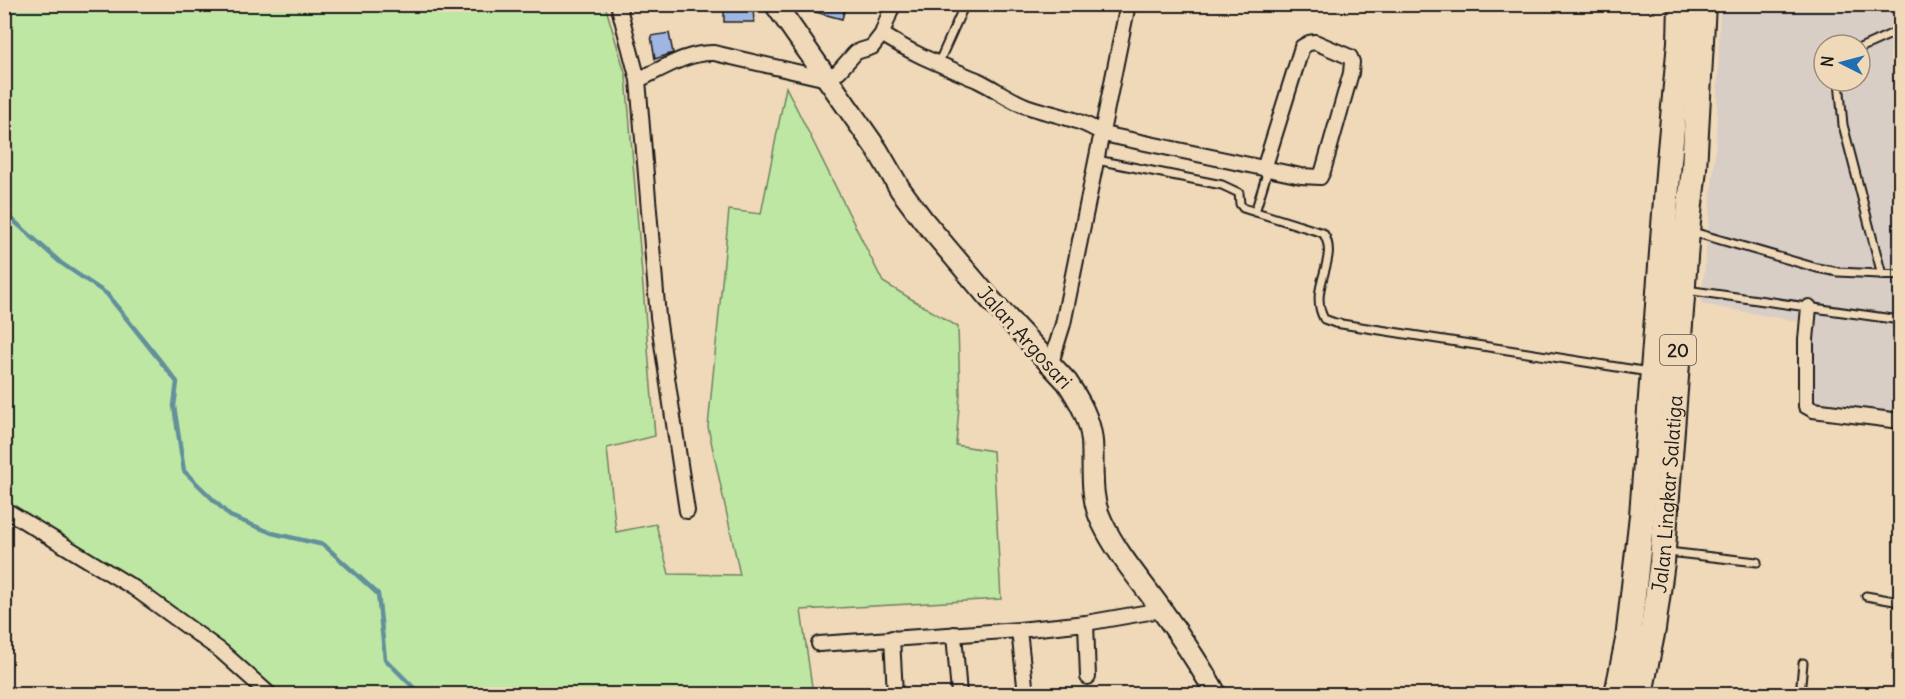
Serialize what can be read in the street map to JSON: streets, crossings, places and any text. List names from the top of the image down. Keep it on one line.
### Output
{"streets":{"highway":["20","Jalan Lingkar Salatiga"],"street":["Jalan Argosari"]},"north":"left"}
